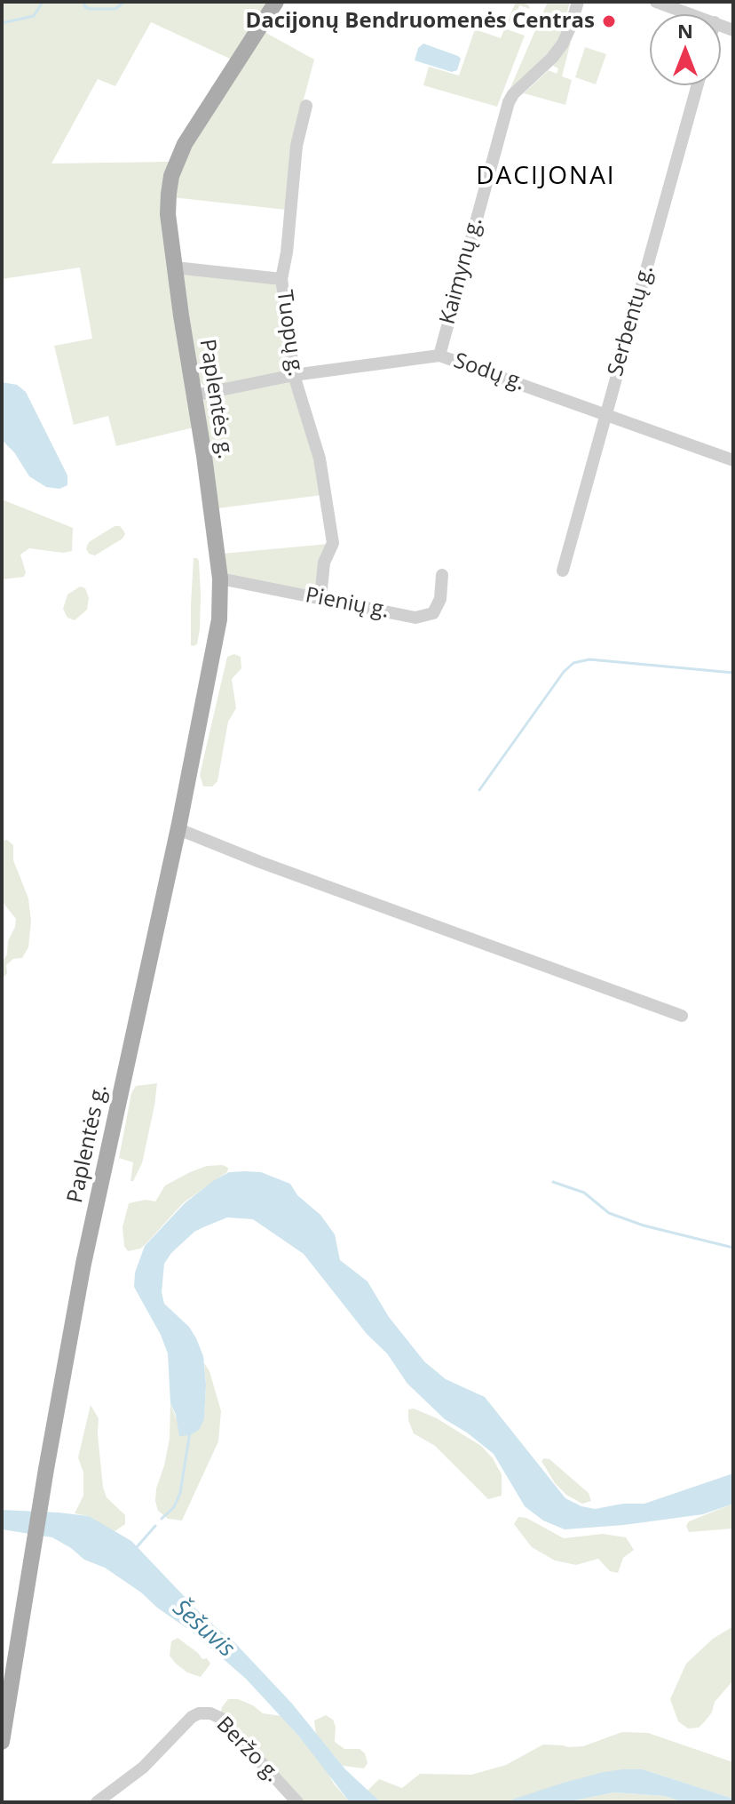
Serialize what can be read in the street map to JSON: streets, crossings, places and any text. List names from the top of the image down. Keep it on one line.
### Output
{"streets":{"main road":["Paplentės g."],"street":["Kaimynų g.","Serbentų g.","Tuopų g.","Sodų g.","Pienių g.","Beržo g."]},"crossings":[["Kaimynų g.","Sodų g."],["Serbentų g.","Sodų g."],["Tuopų g.","Sodų g."],["Tuopų g.","Pienių g."],["Sodų g.","Paplentės g."],["Paplentės g.","Pienių g."]],"districts":["DACIJONAI"],"water":["Šešuvis"],"places":["Dacijonų Bendruomenės Centras"],"north":"top"}
